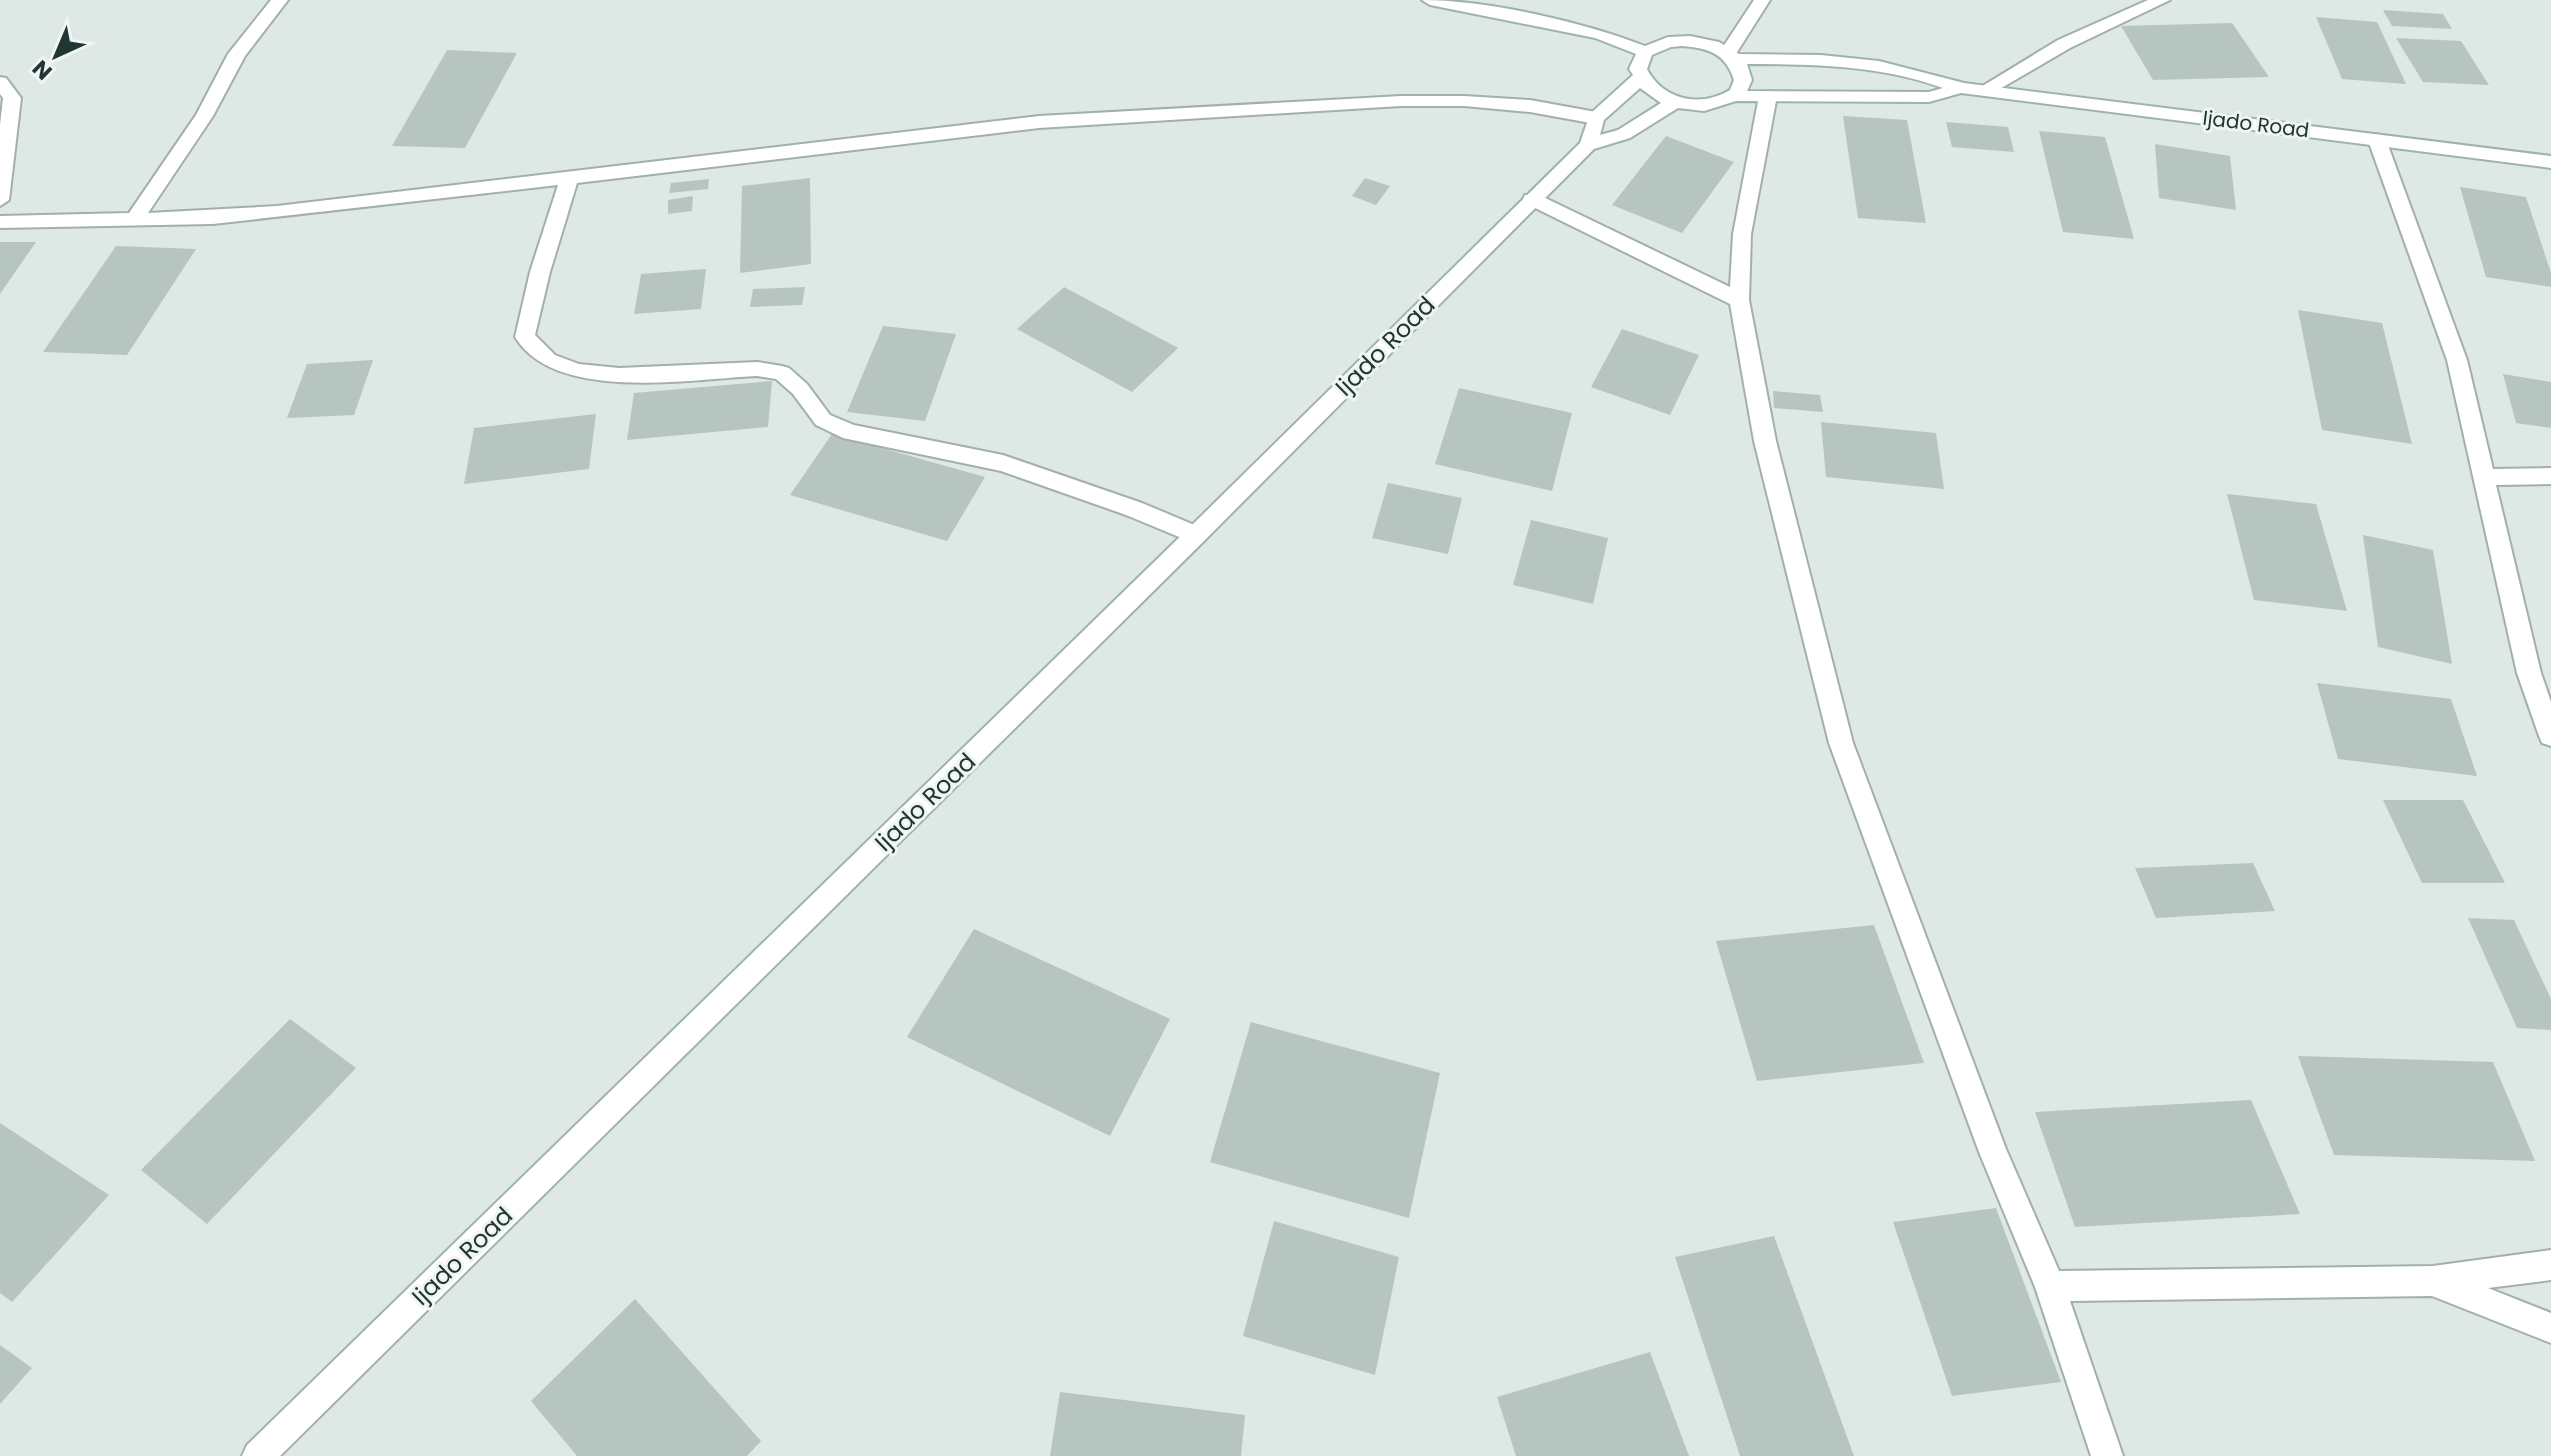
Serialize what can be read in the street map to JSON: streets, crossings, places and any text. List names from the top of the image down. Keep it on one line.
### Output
{"streets":{"street":["Ijado Road"]},"north":"bottom left"}
